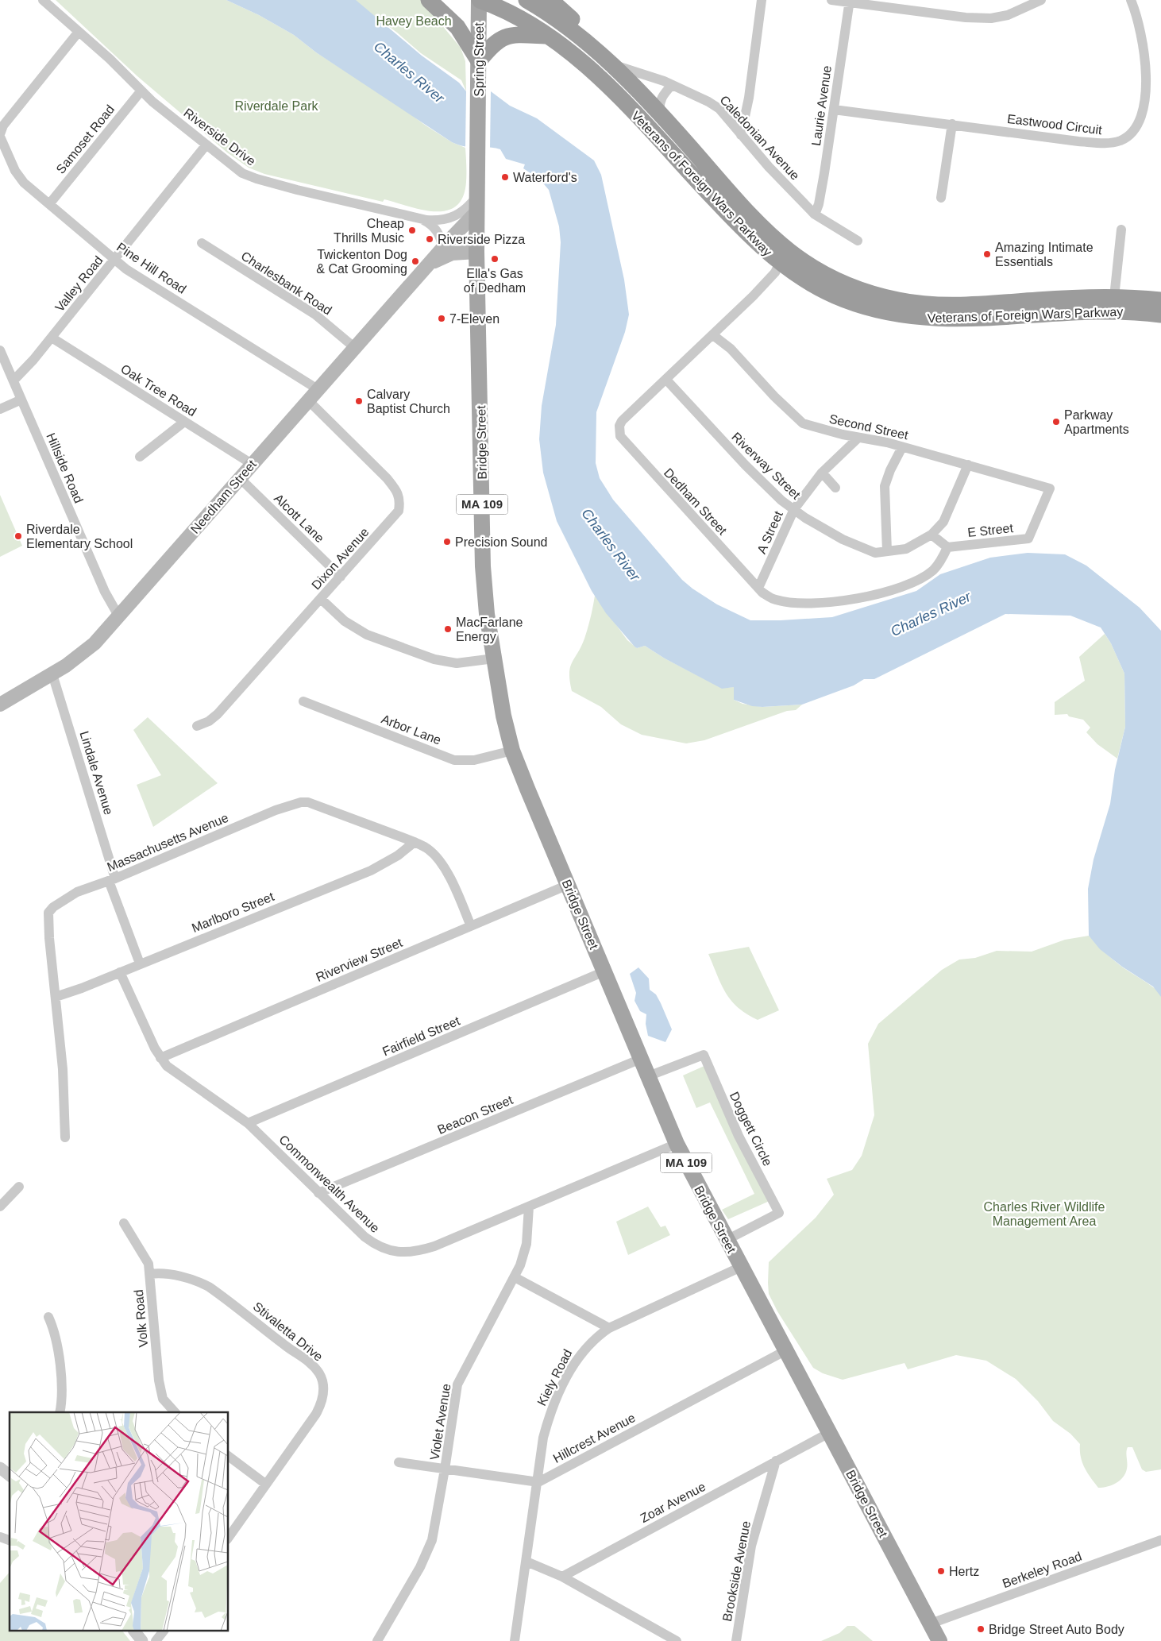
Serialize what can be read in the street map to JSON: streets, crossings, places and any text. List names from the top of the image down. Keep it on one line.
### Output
{"streets":{"highway":["Veterans of Foreign Wars Parkway"],"main road":["Spring Street","Bridge Street","Needham Street","MA 109"],"street":["Laurie Avenue","Eastwood Circuit","Riverside Drive","Caledonian Avenue","Samoset Road","Pine Hill Road","Charlesbank Road","Valley Road","Oak Tree Road","Second Street","Riverway Street","Hillside Road","Dedham Street","Alcott Lane","E Street","A Street","Dixon Avenue","Arbor Lane","Lindale Avenue","Massachusetts Avenue","Marlboro Street","Riverview Street","Fairfield Street","Beacon Street","Doggett Circle","Commonwealth Avenue","Volk Road","Stivaletta Drive","Kiely Road","Violet Avenue","Hillcrest Avenue","Zoar Avenue","Berkeley Road","Brookside Avenue"]},"crossings":[["Spring Street","Veterans of Foreign Wars Parkway"],["Spring Street","Bridge Street"],["Laurie Avenue","Eastwood Circuit"],["Laurie Avenue","Caledonian Avenue"],["Riverside Drive","Samoset Road"],["Riverside Drive","Pine Hill Road"],["Riverside Drive","Valley Road"],["Riverside Drive","Bridge Street"],["Riverside Drive","Needham Street"],["Caledonian Avenue","Veterans of Foreign Wars Parkway"],["Samoset Road","Pine Hill Road"],["Veterans of Foreign Wars Parkway","Dedham Street"],["Pine Hill Road","Valley Road"],["Pine Hill Road","Needham Street"],["Charlesbank Road","Needham Street"],["Valley Road","Oak Tree Road"],["Valley Road","Hillside Road"],["Oak Tree Road","Needham Street"],["Second Street","Riverway Street"],["Second Street","Dedham Street"],["Second Street","E Street"],["Second Street","A Street"],["Bridge Street","Needham Street"],["Bridge Street","Arbor Lane"],["Bridge Street","Riverview Street"],["Bridge Street","Fairfield Street"],["Bridge Street","Beacon Street"],["Bridge Street","Doggett Circle"],["Bridge Street","Commonwealth Avenue"],["Bridge Street","Kiely Road"],["Bridge Street","Hillcrest Avenue"],["Bridge Street","Zoar Avenue"],["Bridge Street","Berkeley Road"],["Riverway Street","Dedham Street"],["Riverway Street","A Street"],["Hillside Road","Needham Street"],["Needham Street","Alcott Lane"],["Needham Street","Dixon Avenue"],["Needham Street","Lindale Avenue"],["Dedham Street","E Street"],["Dedham Street","A Street"],["Alcott Lane","Dixon Avenue"],["Lindale Avenue","Massachusetts Avenue"],["Lindale Avenue","Marlboro Street"],["Massachusetts Avenue","Marlboro Street"],["Massachusetts Avenue","Riverview Street"],["Marlboro Street","Commonwealth Avenue"],["Riverview Street","Commonwealth Avenue"],["Fairfield Street","Commonwealth Avenue"],["Beacon Street","Commonwealth Avenue"],["Commonwealth Avenue","Violet Avenue"],["Volk Road","Stivaletta Drive"],["Kiely Road","Hillcrest Avenue"],["Zoar Avenue","Brookside Avenue"]],"water":["Charles River"],"parks":["Havey Beach","Riverdale Park","Charles River Wildlife Management Area"],"places":["Waterford's","Cheap Thrills Music","Riverside Pizza","Amazing Intimate Essentials","Ella's Gas of Dedham","Twickenton Dog & Cat Grooming","7-Eleven","Calvary Baptist Church","Parkway Apartments","Riverdale Elementary School","Precision Sound","MacFarlane Energy","Hertz","Bridge Street Auto Body"]}
